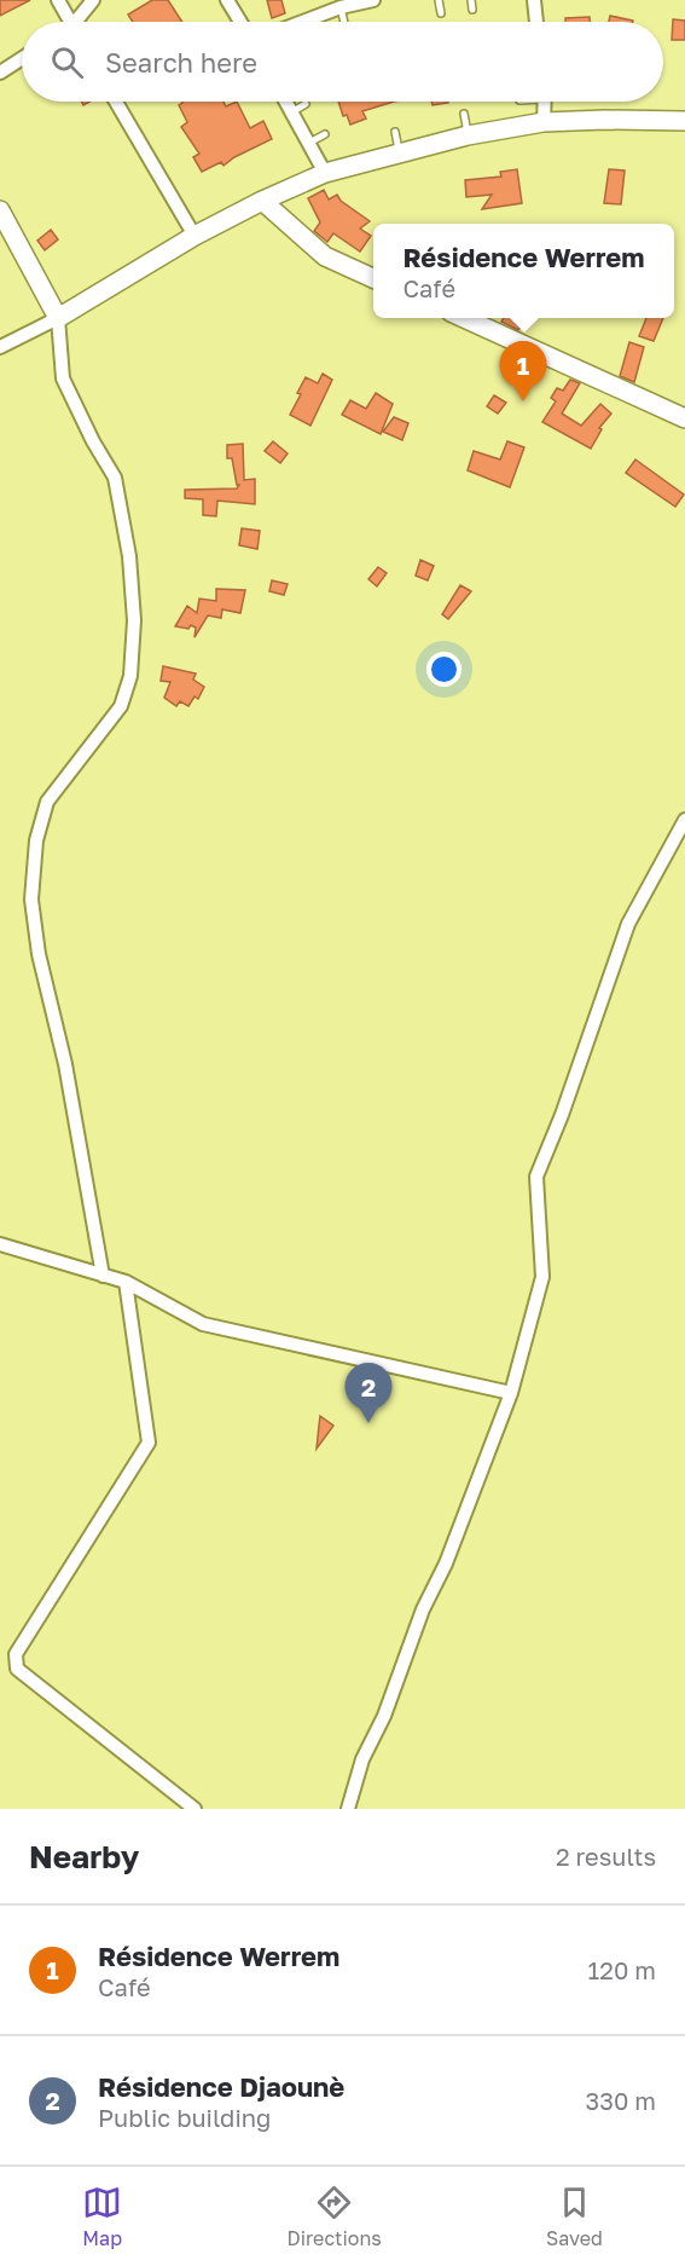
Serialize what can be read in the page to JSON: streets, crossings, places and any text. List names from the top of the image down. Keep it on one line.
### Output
{"page":{"search":"Search here","popup":["Résidence Werrem","Café"],"pins":["1","2"],"heading":["Nearby","2 results"],"list":[{"mark":"1","name":"Résidence Werrem","note":"Café","value":"120 m"},{"mark":"2","name":"Résidence Djaounè","note":"Public building","value":"330 m"}],"nav":["Map","Directions","Saved"]}}
